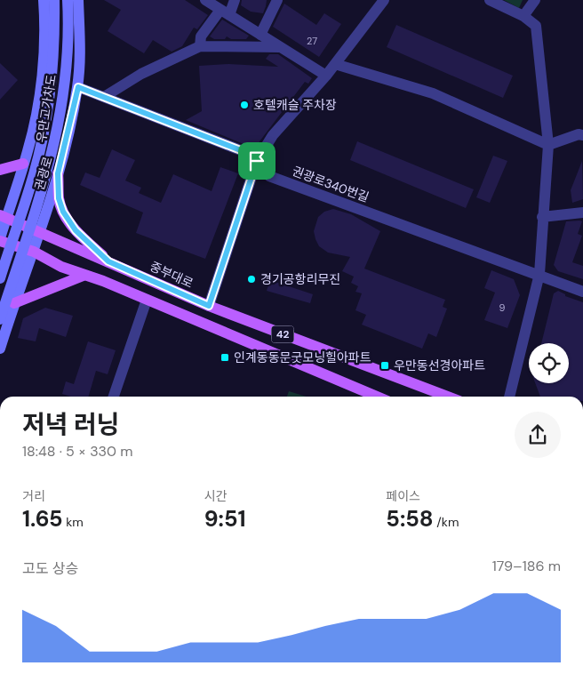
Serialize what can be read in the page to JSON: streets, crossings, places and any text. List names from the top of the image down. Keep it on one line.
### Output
{"streets":{"main road":["중부대로","42"],"street":["우만고가차도","권광로","권광로340번길"]},"crossings":[["권광로","권광로340번길"],["권광로","중부대로"],["권광로","42"]],"places":{"other":["호텔캐슬 주차장","경기공항리무진"],"transit":["인계동동문굿모닝힐아파트","우만동선경아파트"]},"house_numbers":["27","9"],"page":{"heading":["저녁 러닝","18:48 · 5 × 330 m"],"stats":[["거리","1.65 km"],["시간","9:51"],["페이스","5:58 /km"]],"chart":["고도 상승","179–186 m"]}}
